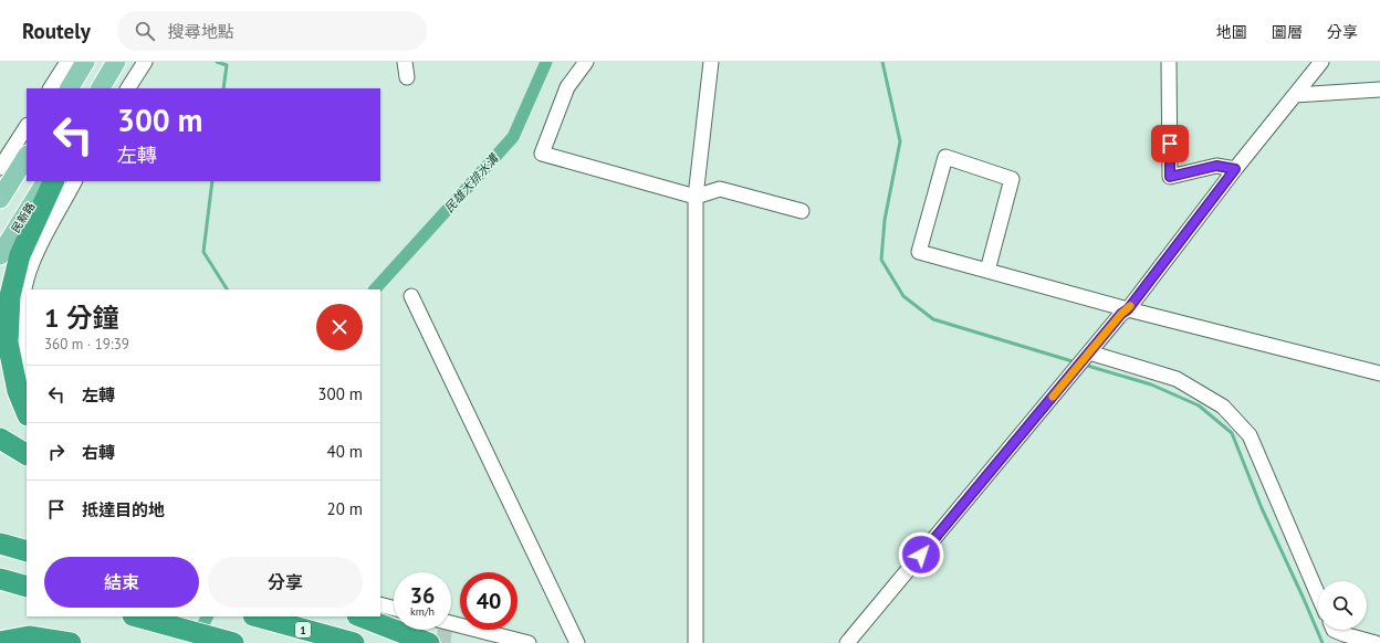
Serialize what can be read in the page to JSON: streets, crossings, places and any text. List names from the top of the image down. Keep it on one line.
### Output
{"streets":{"highway":["1"],"main road":["民新路"]},"water":["民雄大排水溝"],"page":{"header":"Routely","search":"搜尋地點","nav":["地圖","圖層","分享"],"turn":["300 m","左轉"],"heading":["1 分鐘","360 m · 19:39"],"list":[{"name":"左轉","value":"300 m"},{"name":"右轉","value":"40 m"},{"name":"抵達目的地","value":"20 m"}],"buttons":["結束","分享"],"speed":"36 km/h","limit":"40"}}
